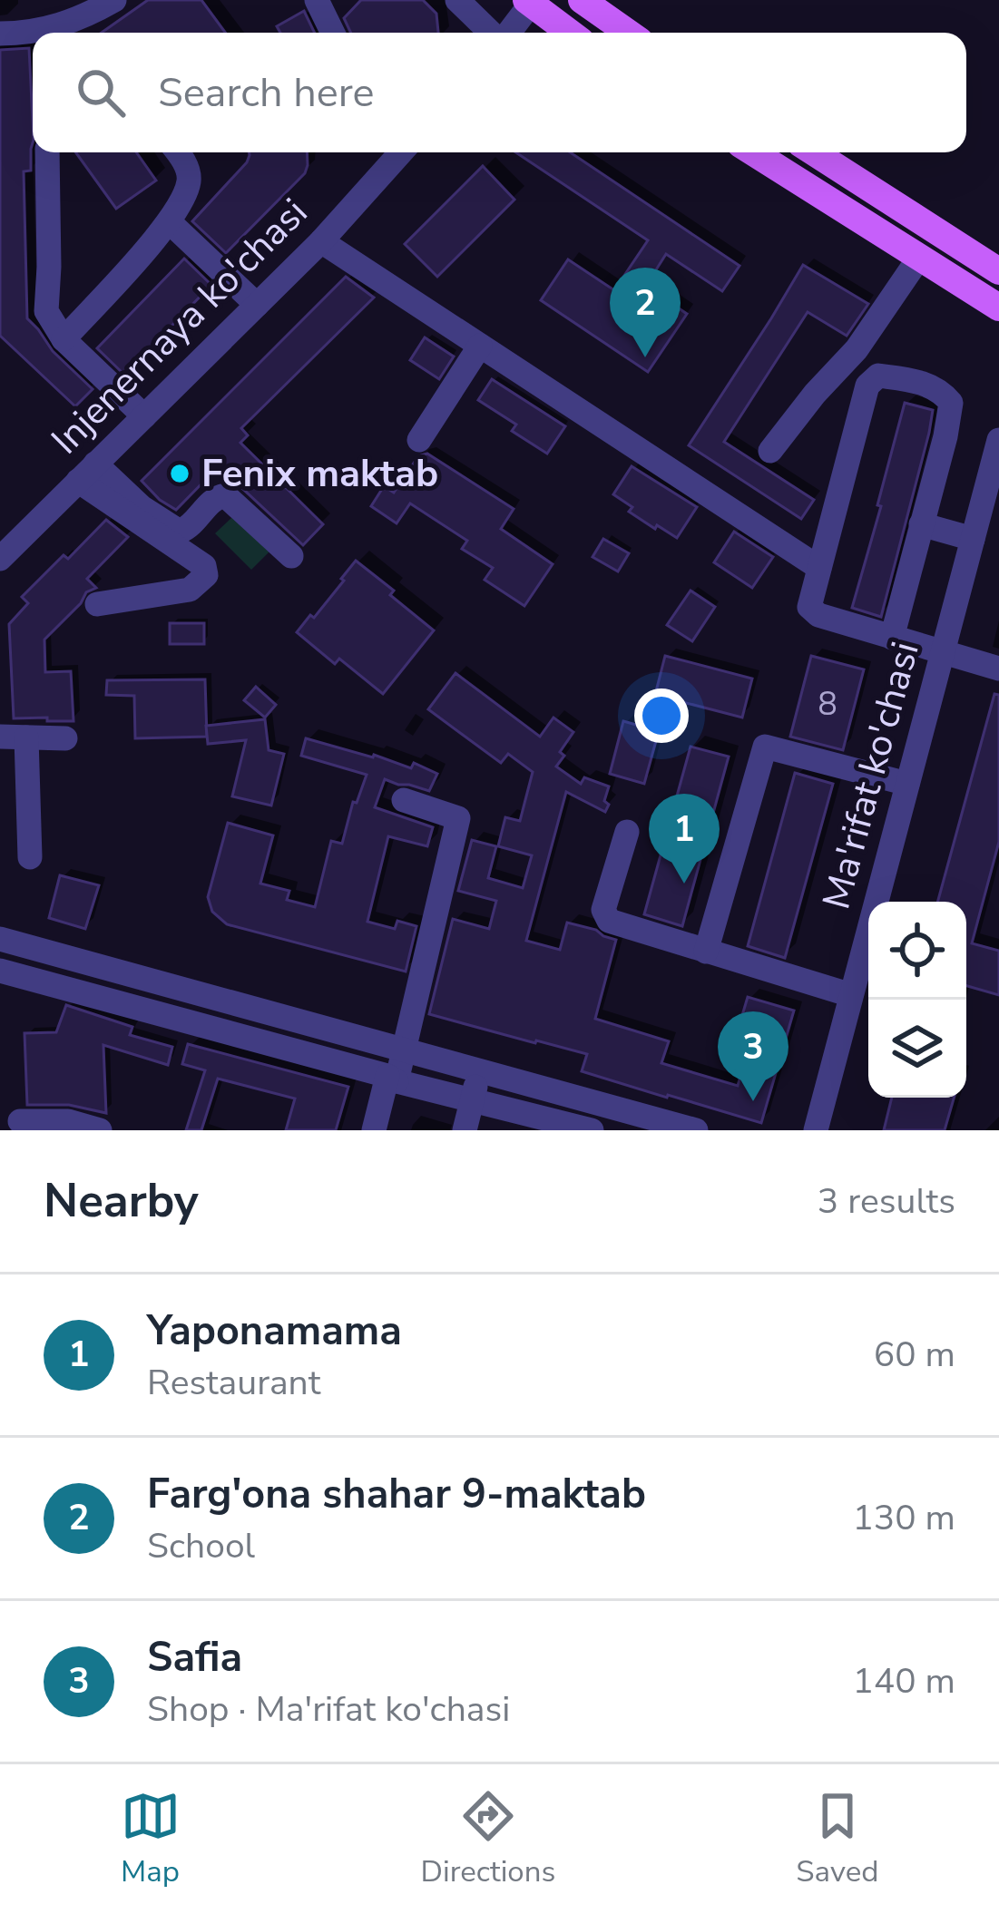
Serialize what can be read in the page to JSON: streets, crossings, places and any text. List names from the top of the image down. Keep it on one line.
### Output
{"streets":{"street":["Injenernaya ko'chasi","Ma'rifat ko'chasi"]},"places":["Fenix maktab"],"house_numbers":["8"],"page":{"search":"Search here","pins":["2","1","3"],"heading":["Nearby","3 results"],"list":[{"mark":"1","name":"Yaponamama","note":"Restaurant","value":"60 m"},{"mark":"2","name":"Farg'ona shahar 9-maktab","note":"School","value":"130 m"},{"mark":"3","name":"Safia","note":"Shop · Ma'rifat ko'chasi","value":"140 m"}],"nav":["Map","Directions","Saved"]}}
